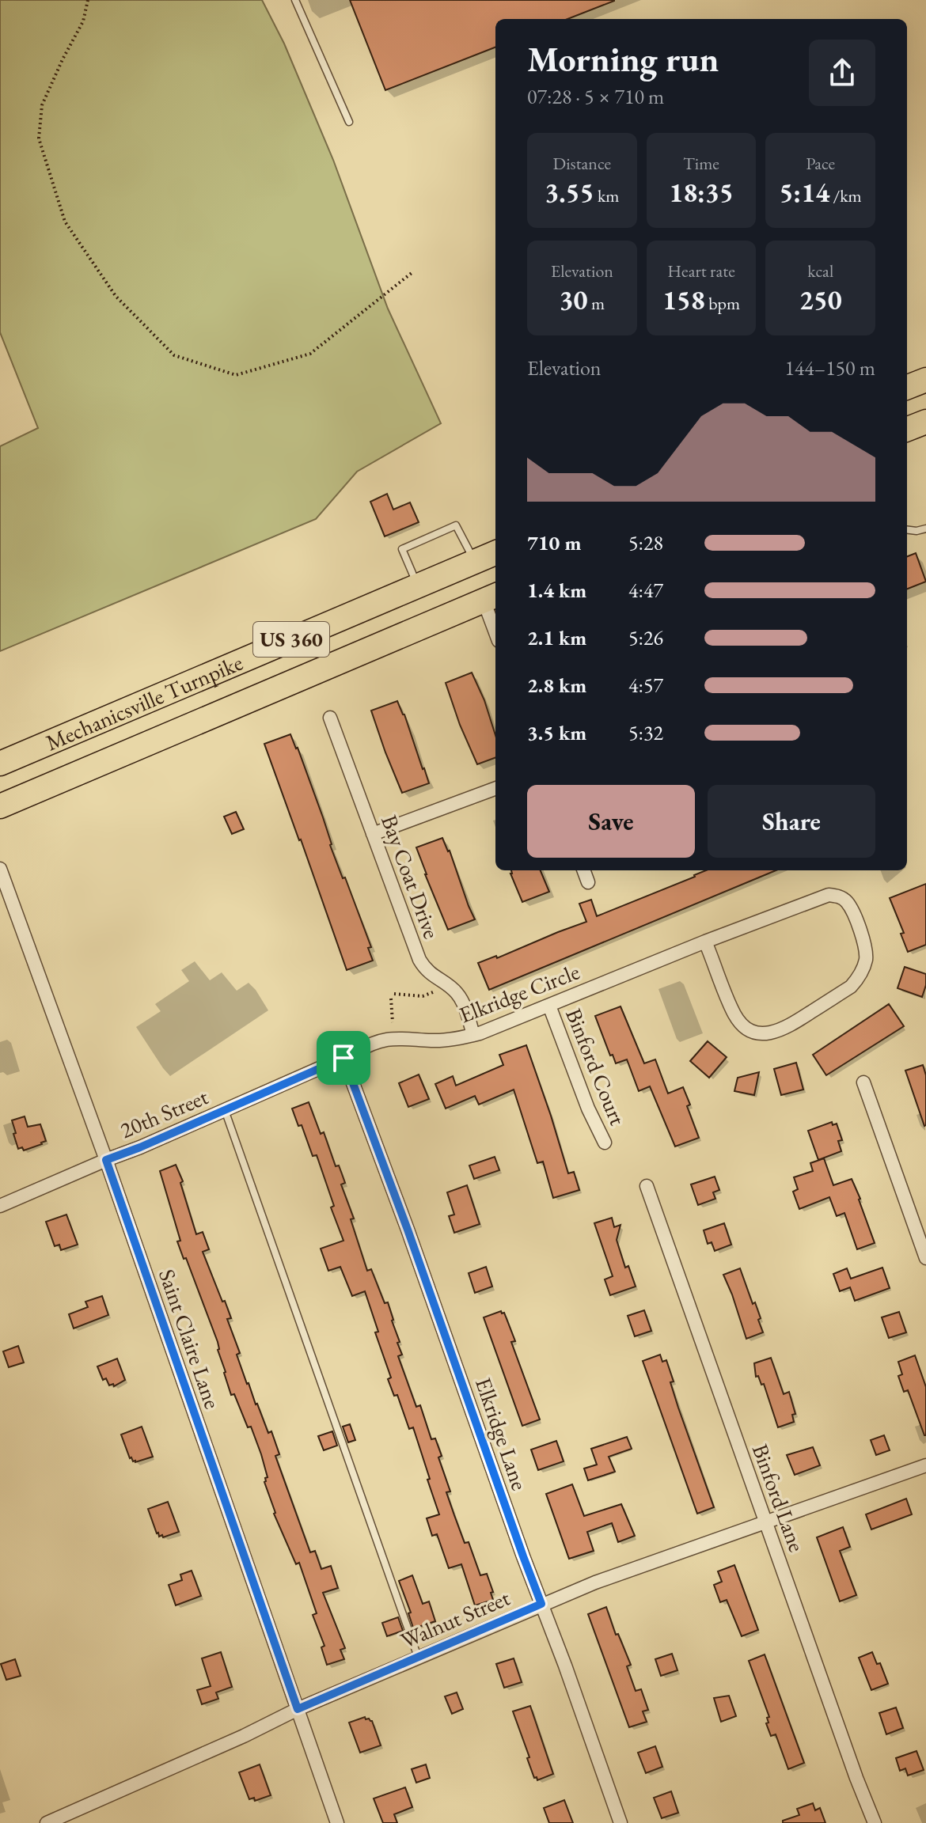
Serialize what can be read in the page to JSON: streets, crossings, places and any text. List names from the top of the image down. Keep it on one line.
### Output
{"streets":{"highway":["US 360","Mechanicsville Turnpike"],"street":["Bay Coat Drive","Elkridge Circle","Binford Court","20th Street","Saint Claire Lane","Elkridge Lane","Binford Lane","Walnut Street"]},"crossings":[["Bay Coat Drive","Elkridge Circle"],["Elkridge Circle","Binford Court"],["Elkridge Circle","20th Street"],["Elkridge Circle","Elkridge Lane"],["20th Street","Saint Claire Lane"],["20th Street","Elkridge Lane"],["Saint Claire Lane","Walnut Street"],["Elkridge Lane","Walnut Street"],["Binford Lane","Walnut Street"]],"page":{"heading":["Morning run","07:28 · 5 × 710 m"],"stats":[["Distance","3.55 km"],["Time","18:35"],["Pace","5:14 /km"],["Elevation","30 m"],["Heart rate","158 bpm"],["kcal","250"]],"chart":["Elevation","144–150 m"],"list":[{"name":"710 m","note":"5:28"},{"name":"1.4 km","note":"4:47"},{"name":"2.1 km","note":"5:26"},{"name":"2.8 km","note":"4:57"},{"name":"3.5 km","note":"5:32"}],"buttons":["Save","Share"]}}
